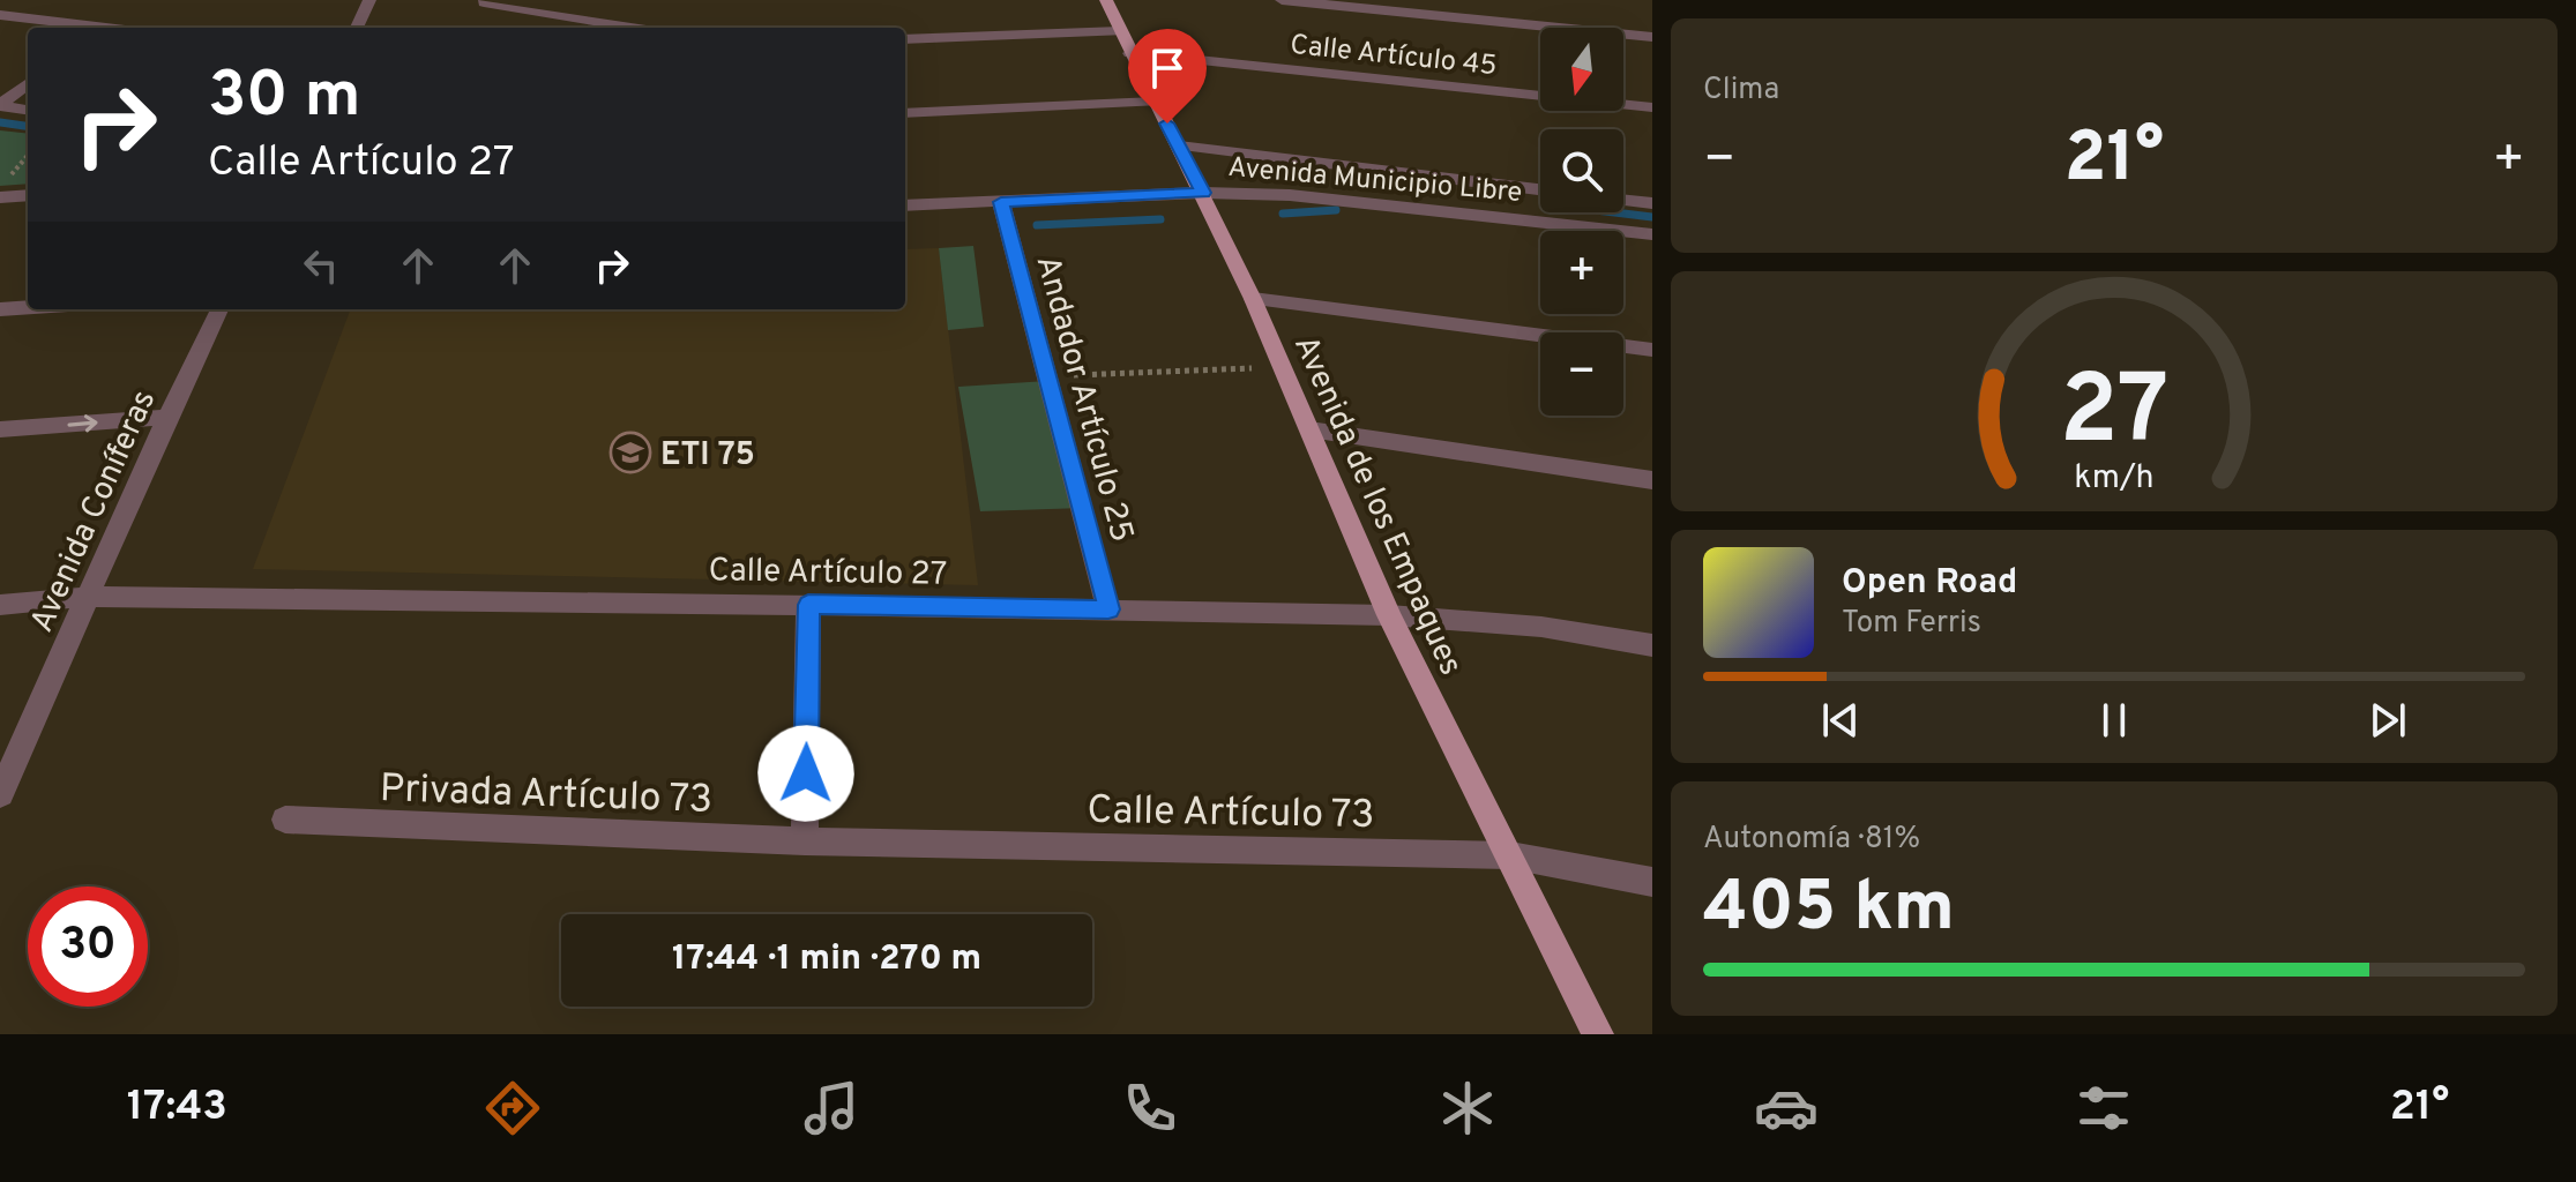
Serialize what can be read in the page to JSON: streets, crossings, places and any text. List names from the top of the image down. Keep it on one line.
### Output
{"streets":{"main road":["Avenida de los Empaques"],"street":["Calle Artículo 45","Avenida Municipio Libre","Andador Artículo 25","Avenida Coníferas","Calle Artículo 27","Privada Artículo 73","Calle Artículo 73"]},"crossings":[["Calle Artículo 45","Avenida de los Empaques"],["Avenida Municipio Libre","Andador Artículo 25"],["Avenida Municipio Libre","Avenida de los Empaques"],["Andador Artículo 25","Calle Artículo 27"],["Avenida de los Empaques","Calle Artículo 27"],["Avenida de los Empaques","Calle Artículo 73"],["Avenida Coníferas","Calle Artículo 27"],["Privada Artículo 73","Calle Artículo 73"]],"places":{"school or university":["ETI 75"]},"north":"bottom","page":{"tile":["Clima",["Autonomía · 81%","405 km"]],"map_buttons":["+","−"],"turn":["30 m","Calle Artículo 27"],"heat":["−","21°","+"],"song":["Open Road","Tom Ferris"],"limit":"30","trip":"17:44 · 1 min · 270 m","tabs":["17:43","21°"],"gauge":["27","km/h"]}}
